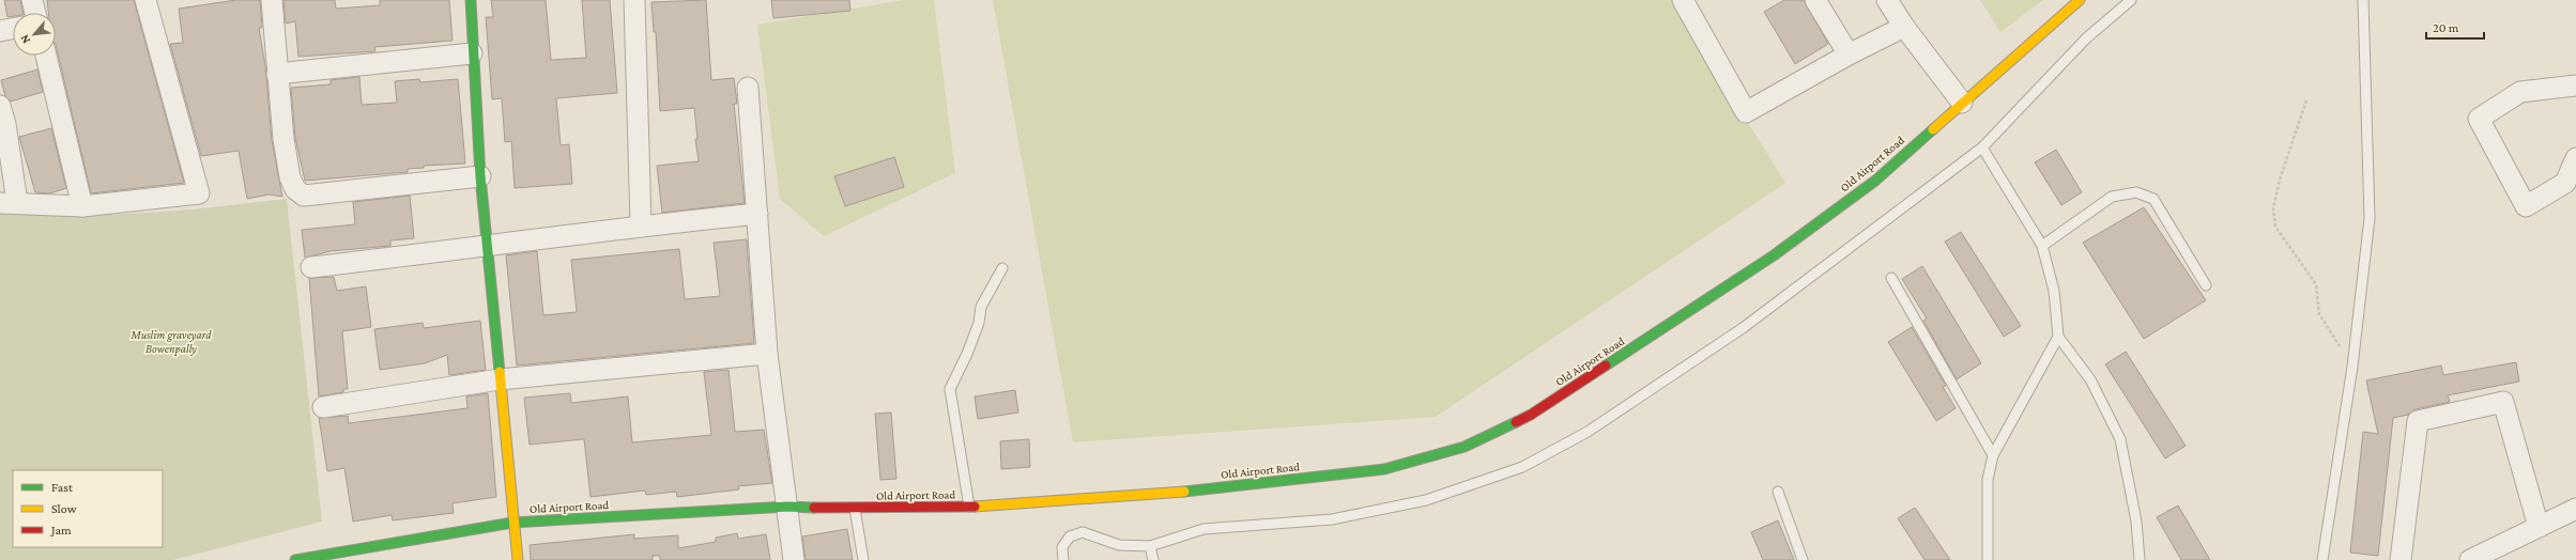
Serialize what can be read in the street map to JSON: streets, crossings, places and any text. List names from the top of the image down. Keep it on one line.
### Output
{"streets":{"main road":["Old Airport Road"]},"parks":["Muslim graveyard Bowenpally"],"legend":["Fast","Slow","Jam"],"scale_bar":"20 m","north":"bottom left"}
